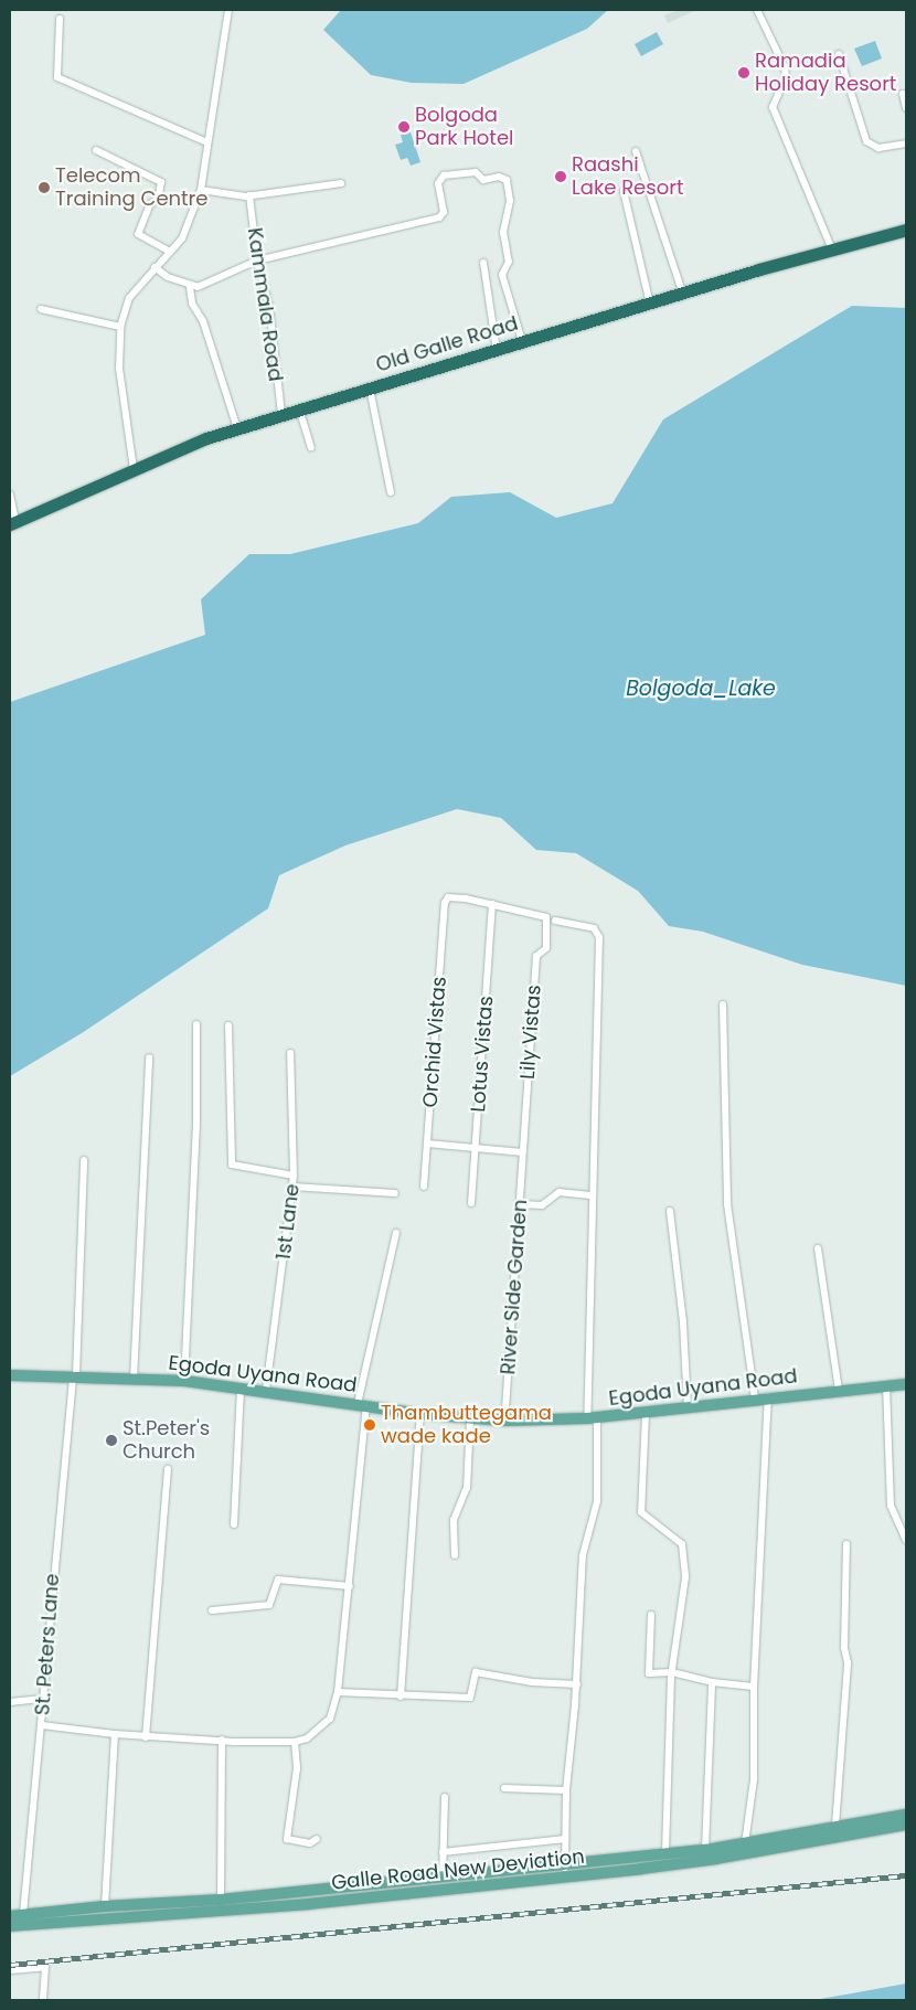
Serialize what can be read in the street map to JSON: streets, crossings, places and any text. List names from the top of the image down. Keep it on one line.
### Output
{"streets":{"highway":["Old Galle Road"],"main road":["Egoda Uyana Road","Galle Road New Deviation"],"street":["Kammala Road","Lily Vistas","Orchid Vistas","Lotus Vistas","1st Lane","River Side Garden","St. Peters Lane"]},"crossings":[["Kammala Road","Old Galle Road"],["Lily Vistas","Orchid Vistas"],["Lily Vistas","Lotus Vistas"],["Lily Vistas","River Side Garden"],["Orchid Vistas","Lotus Vistas"],["1st Lane","Egoda Uyana Road"],["River Side Garden","Egoda Uyana Road"],["Egoda Uyana Road","St. Peters Lane"],["St. Peters Lane","Galle Road New Deviation"]],"water":["Bolgoda_Lake"],"places":["Ramadia Holiday Resort","Bolgoda Park Hotel","Raashi Lake Resort","Telecom Training Centre","Thambuttegama wade kade","St.Peter's Church"]}
